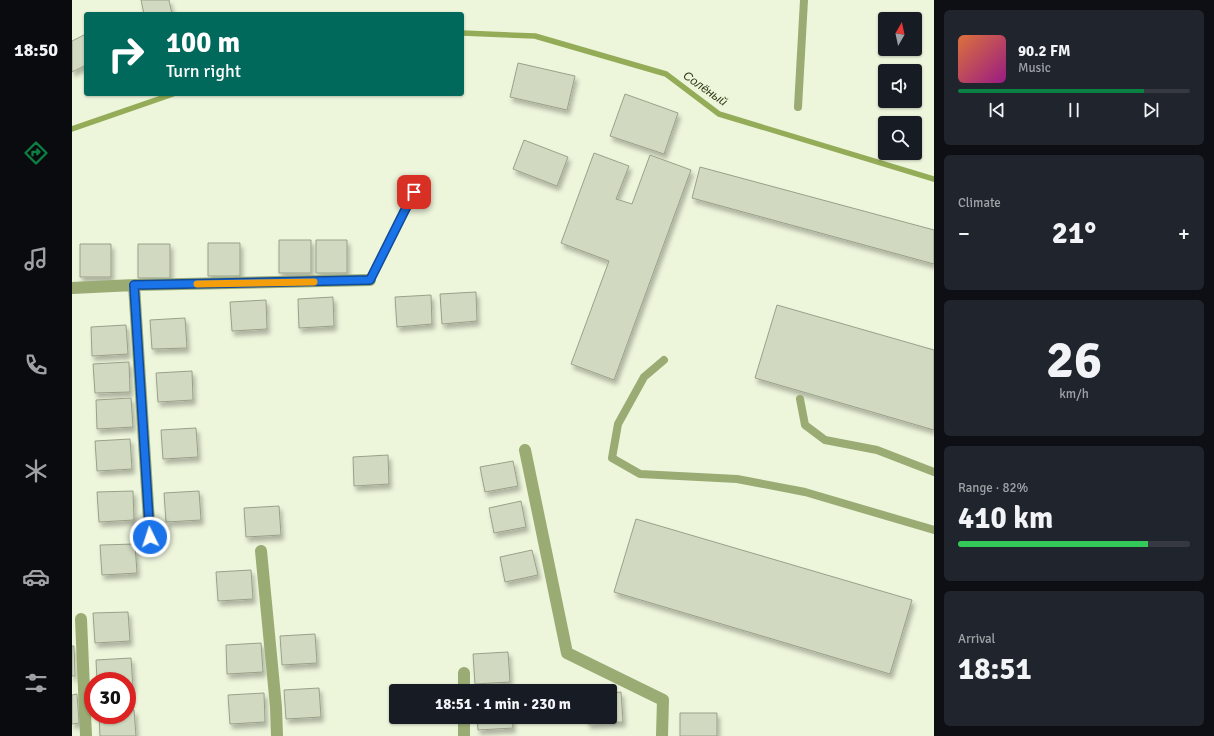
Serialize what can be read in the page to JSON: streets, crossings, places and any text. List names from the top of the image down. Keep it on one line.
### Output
{"water":["Солёный"],"north":"top","page":{"tabs":"18:50","turn":["100 m","Turn right"],"song":["90.2 FM","Music"],"tile":["Climate",["26","km/h"],["Range · 82%","410 km"],["Arrival","18:51"]],"heat":["−","21°","+"],"limit":"30","trip":"18:51 · 1 min · 230 m"}}
